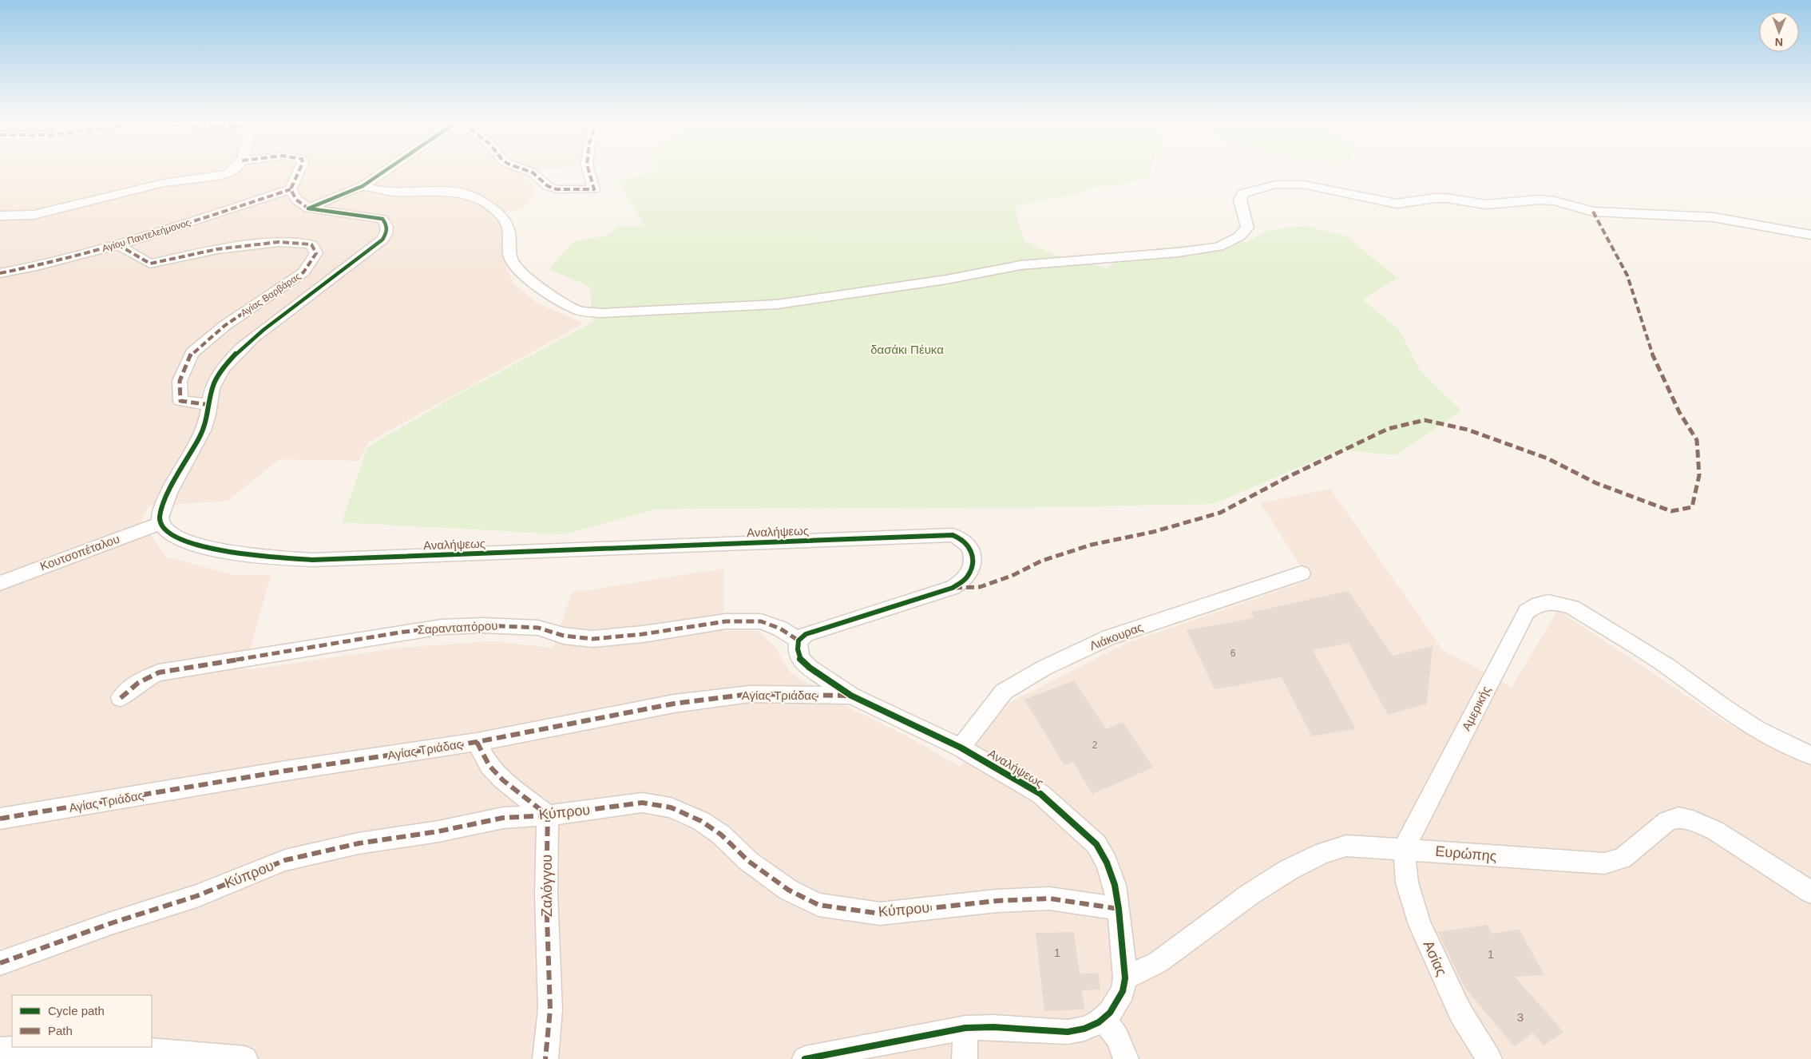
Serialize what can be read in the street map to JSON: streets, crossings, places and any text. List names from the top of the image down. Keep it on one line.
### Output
{"streets":{"street":["Αγίου Παντελεήμονος","Αγίας Βαρβάρας","Αναλήψεως","Κουτσοπέταλου","Σαρανταπόρου","Λιάκουρας","Αγίας Τριάδας","Αμερικής","Κύπρου","Ευρώπης","Ζαλόγγου","Ασίας"]},"crossings":[["Αγίου Παντελεήμονος","Αγίας Βαρβάρας"],["Αναλήψεως","Κουτσοπέταλου"],["Αναλήψεως","Σαρανταπόρου"],["Αναλήψεως","Λιάκουρας"],["Αναλήψεως","Αγίας Τριάδας"],["Αναλήψεως","Κύπρου"],["Αναλήψεως","Ευρώπης"],["Αμερικής","Ευρώπης"],["Αμερικής","Ασίας"],["Κύπρου","Ζαλόγγου"],["Ευρώπης","Ασίας"]],"parks":["δασάκι Πέυκα"],"house_numbers":["6","2","1","1","3"],"legend":["Cycle path","Path"],"north":"bottom"}
